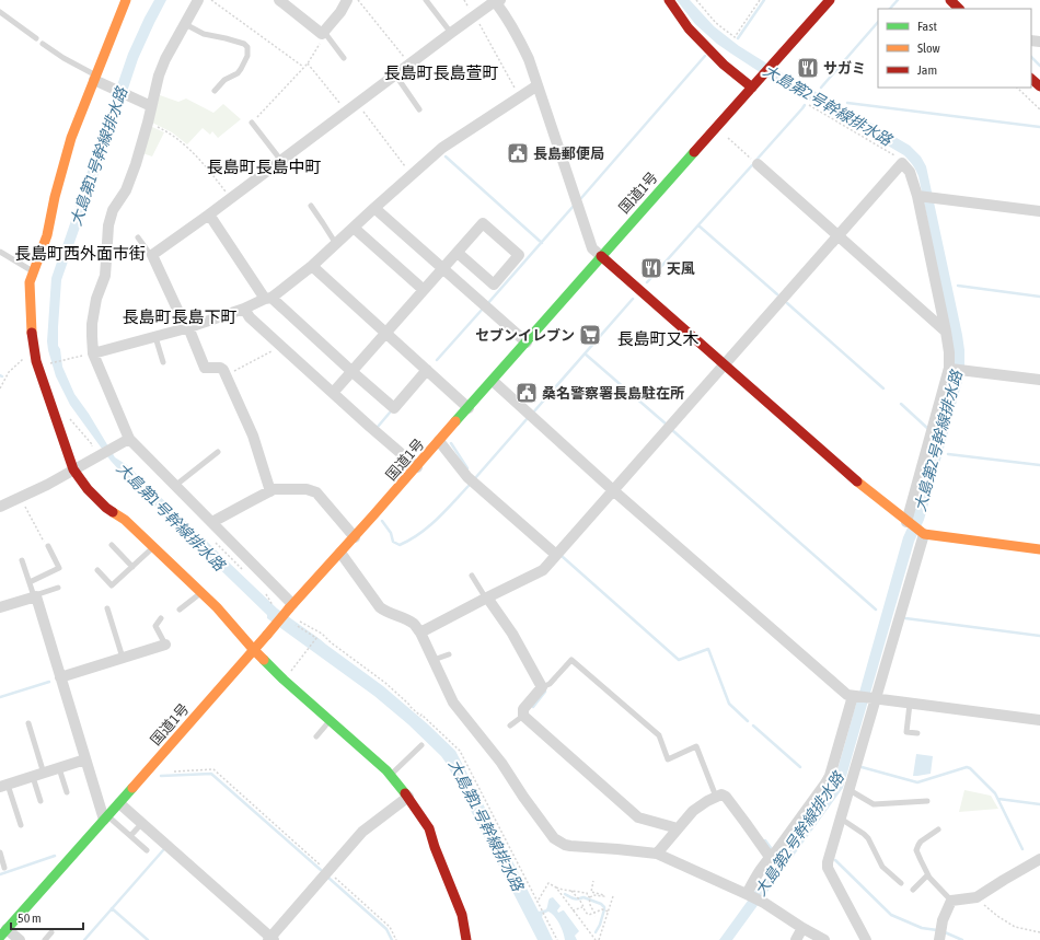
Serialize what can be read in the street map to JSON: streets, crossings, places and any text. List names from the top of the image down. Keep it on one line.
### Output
{"streets":{"main road":["国道1号"]},"districts":["長島町長島萱町","長島町長島中町","長島町西外面市街","長島町長島下町","長島町又木"],"water":["大島第2号幹線排水路","大島第1号幹線排水路"],"places":{"restaurant":["サガミ","天風"],"public building":["長島郵便局","桑名警察署長島駐在所"],"supermarket":["セブンイレブン"]},"legend":["Fast","Slow","Jam"],"scale_bar":"50 m"}
